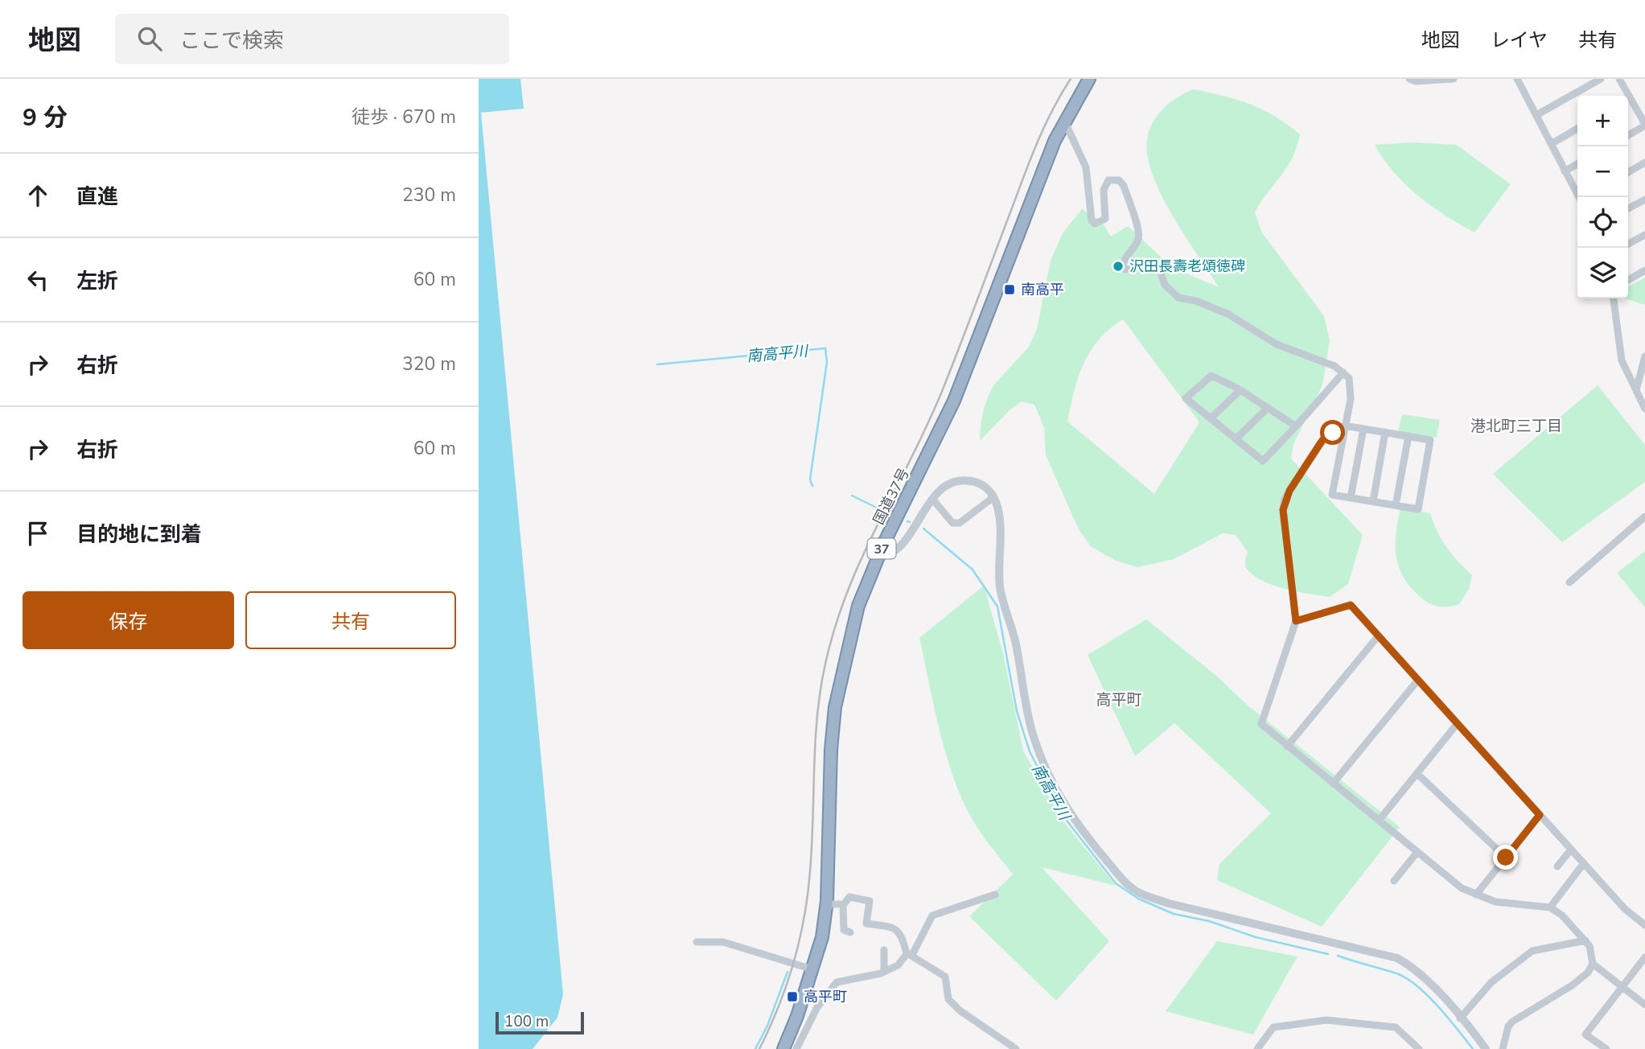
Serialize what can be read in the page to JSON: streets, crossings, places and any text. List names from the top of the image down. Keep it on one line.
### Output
{"streets":{"highway":["国道37号","37"]},"districts":["港北町三丁目","高平町"],"water":["南高平川"],"places":{"other":["沢田長壽老頌徳碑"],"transit":["南高平","高平町"]},"scale_bar":"100 m","page":{"header":"地図","search":"ここで検索","nav":["地図","レイヤ","共有"],"heading":["9 分","徒歩 · 670 m"],"map_buttons":["+","−"],"list":[["直進","230 m"],["左折","60 m"],["右折","320 m"],["右折","60 m"],"目的地に到着"],"buttons":["保存","共有"],"scale":"100 m"}}
